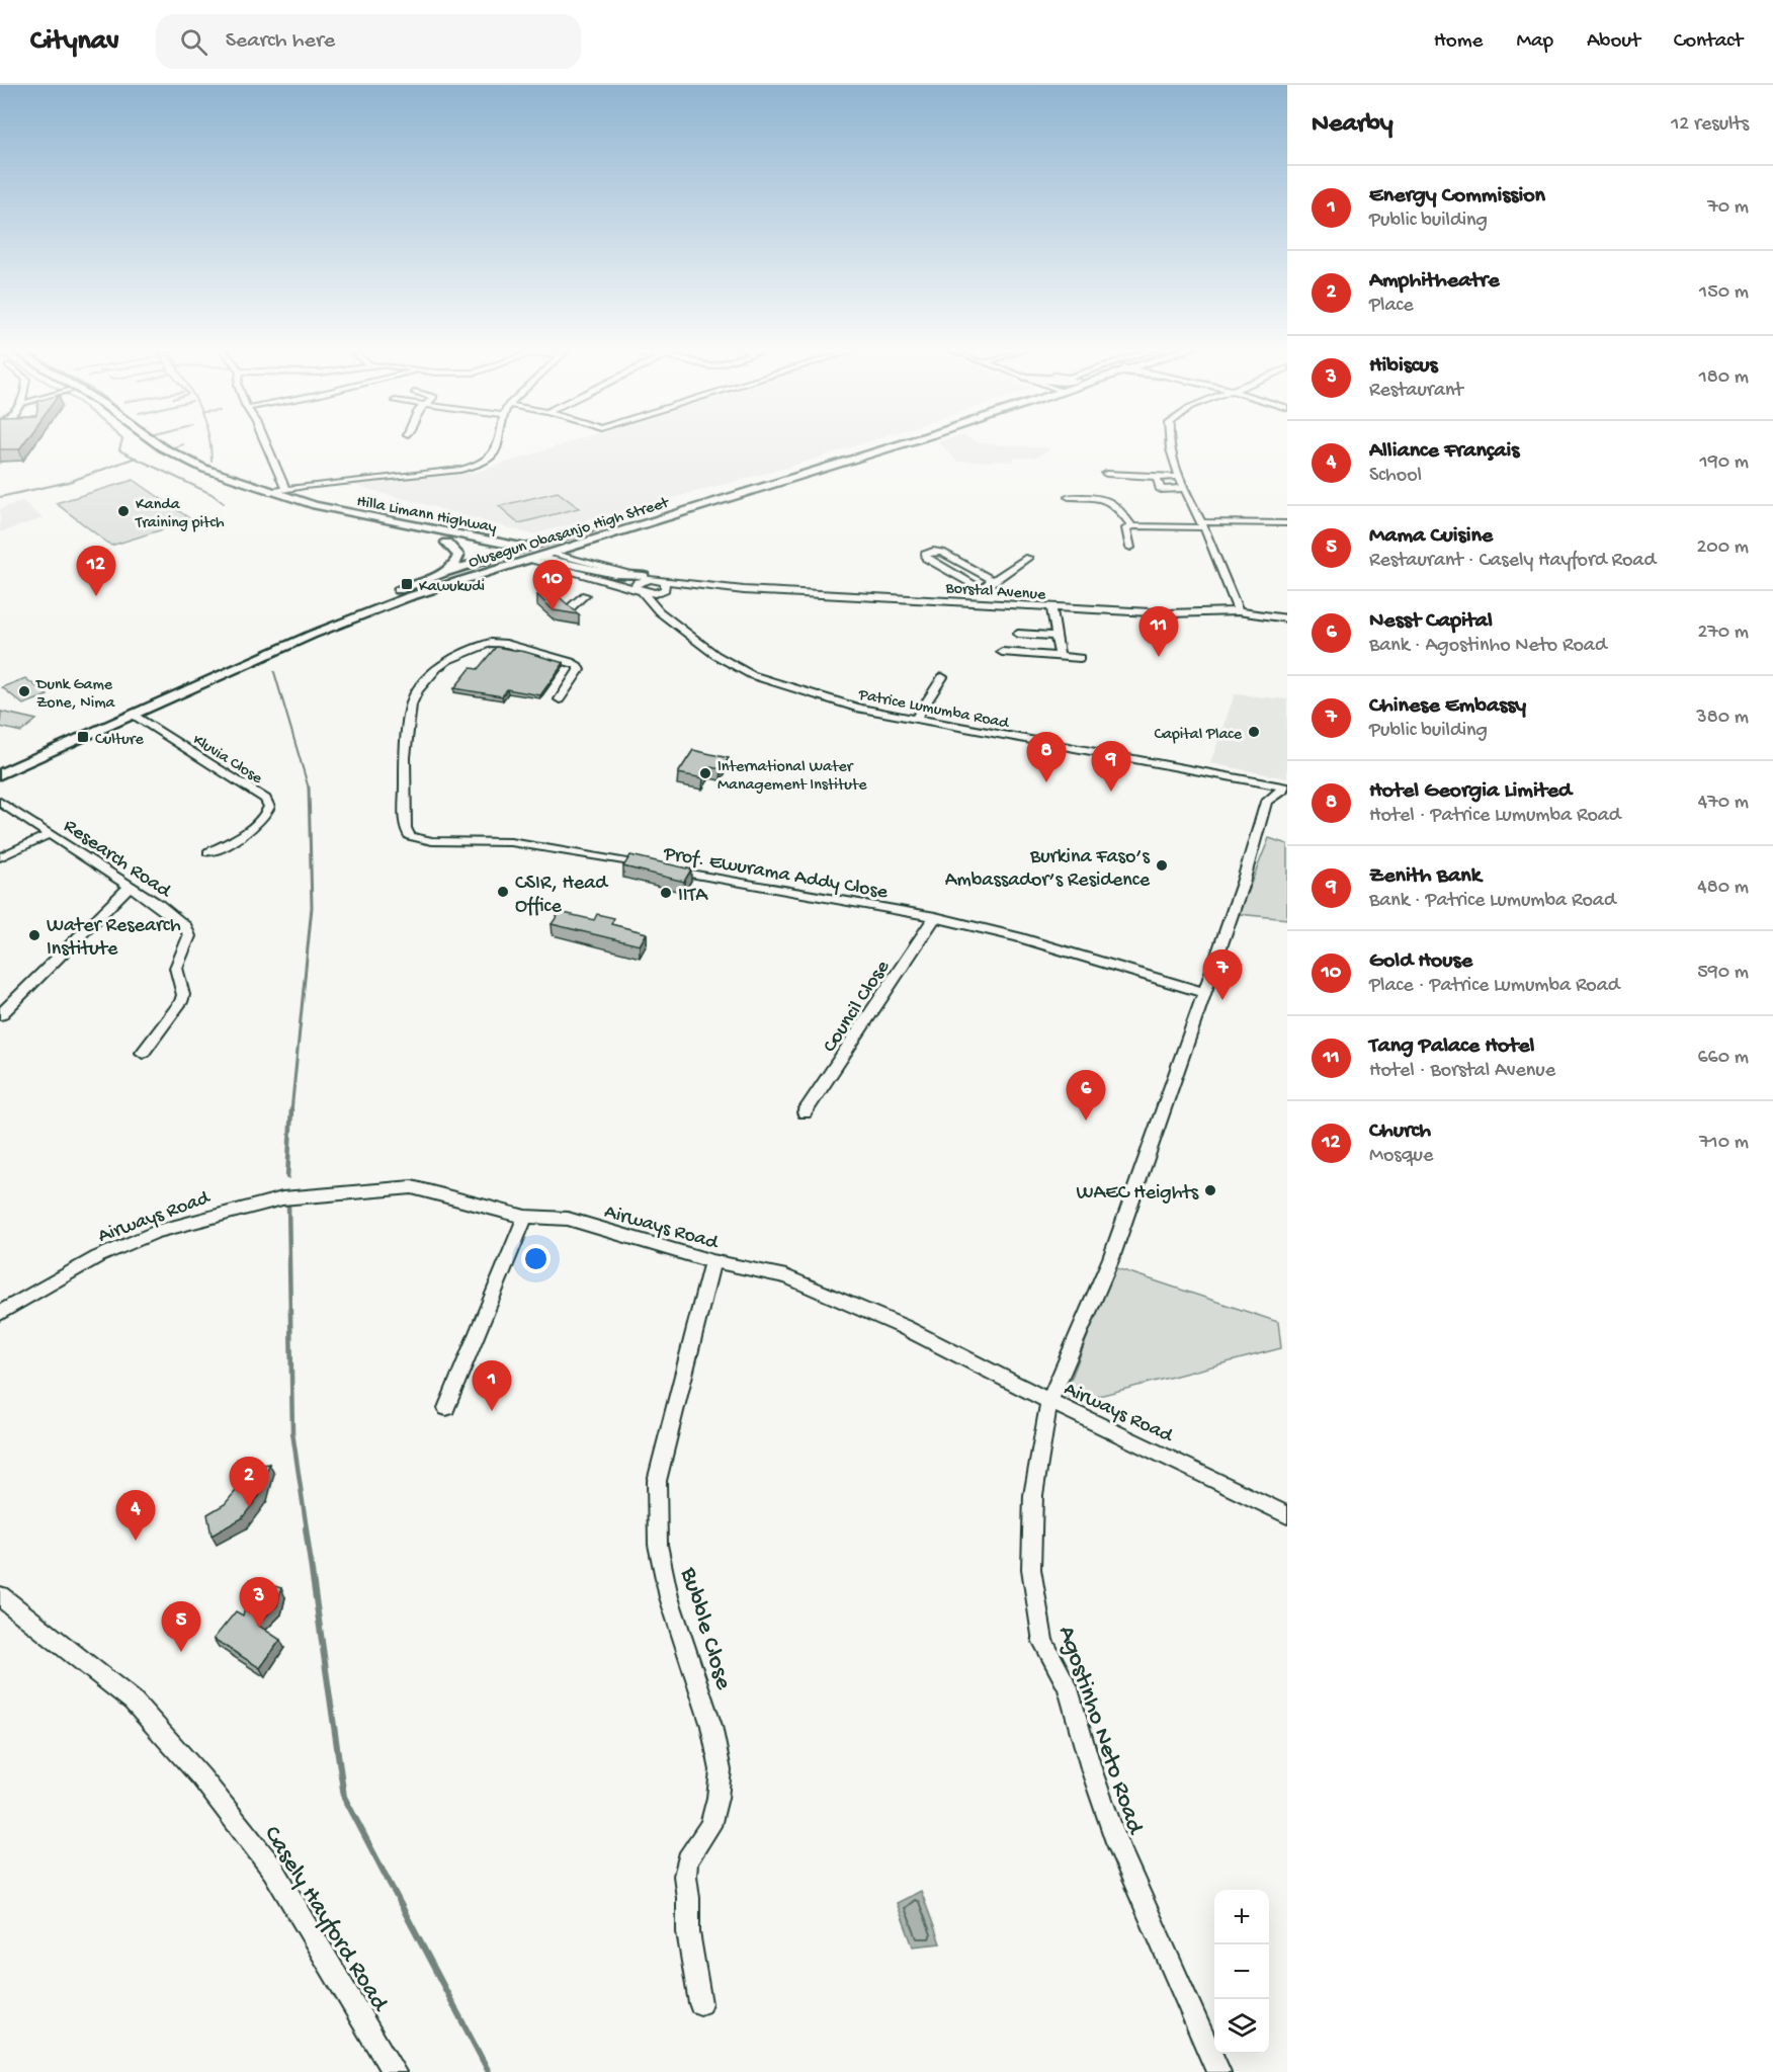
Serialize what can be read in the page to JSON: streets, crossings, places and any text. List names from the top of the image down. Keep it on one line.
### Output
{"streets":{"main road":["Hilla Limann Highway","Olusegun Obasanjo High Street"],"street":["Borstal Avenue","Patrice Lumumba Road","Kluvia Close","Research Road","Prof. Ewurama Addy Close","Council Close","Airways Road","Bubble Close","Agostinho Neto Road","Casely Hayford Road"]},"crossings":[["Hilla Limann Highway","Olusegun Obasanjo High Street"],["Olusegun Obasanjo High Street","Kluvia Close"],["Borstal Avenue","Patrice Lumumba Road"],["Prof. Ewurama Addy Close","Council Close"],["Prof. Ewurama Addy Close","Agostinho Neto Road"],["Airways Road","Bubble Close"],["Airways Road","Agostinho Neto Road"]],"places":{"other":["Kanda Training pitch","Dunk Game Zone, Nima","Capital Place","International Water Management Institute","Burkina Faso’s Ambassador’s Residence","CSIR, Head Office","IITA","Water Research Institute","WAEC Heights"],"transit":["Kawukudi","Culture"]},"page":{"header":"Citynav","search":"Search here","nav":["Home","Map","About","Contact"],"heading":["Nearby","12 results"],"list":[{"mark":"1","name":"Energy Commission","note":"Public building","value":"70 m"},{"mark":"2","name":"Amphitheatre","note":"Place","value":"150 m"},{"mark":"3","name":"Hibiscus","note":"Restaurant","value":"180 m"},{"mark":"4","name":"Alliance Français","note":"School","value":"190 m"},{"mark":"5","name":"Mama Cuisine","note":"Restaurant · Casely Hayford Road","value":"200 m"},{"mark":"6","name":"Nesst Capital","note":"Bank · Agostinho Neto Road","value":"270 m"},{"mark":"7","name":"Chinese Embassy","note":"Public building","value":"380 m"},{"mark":"8","name":"Hotel Georgia Limited","note":"Hotel · Patrice Lumumba Road","value":"470 m"},{"mark":"9","name":"Zenith Bank","note":"Bank · Patrice Lumumba Road","value":"480 m"},{"mark":"10","name":"Gold House","note":"Place · Patrice Lumumba Road","value":"590 m"},{"mark":"11","name":"Tang Palace Hotel","note":"Hotel · Borstal Avenue","value":"660 m"},{"mark":"12","name":"Church","note":"Mosque","value":"710 m"}],"pins":["12","10","11","8","9","7","6","1","2","4","3","5"],"map_buttons":["+","−"]}}
